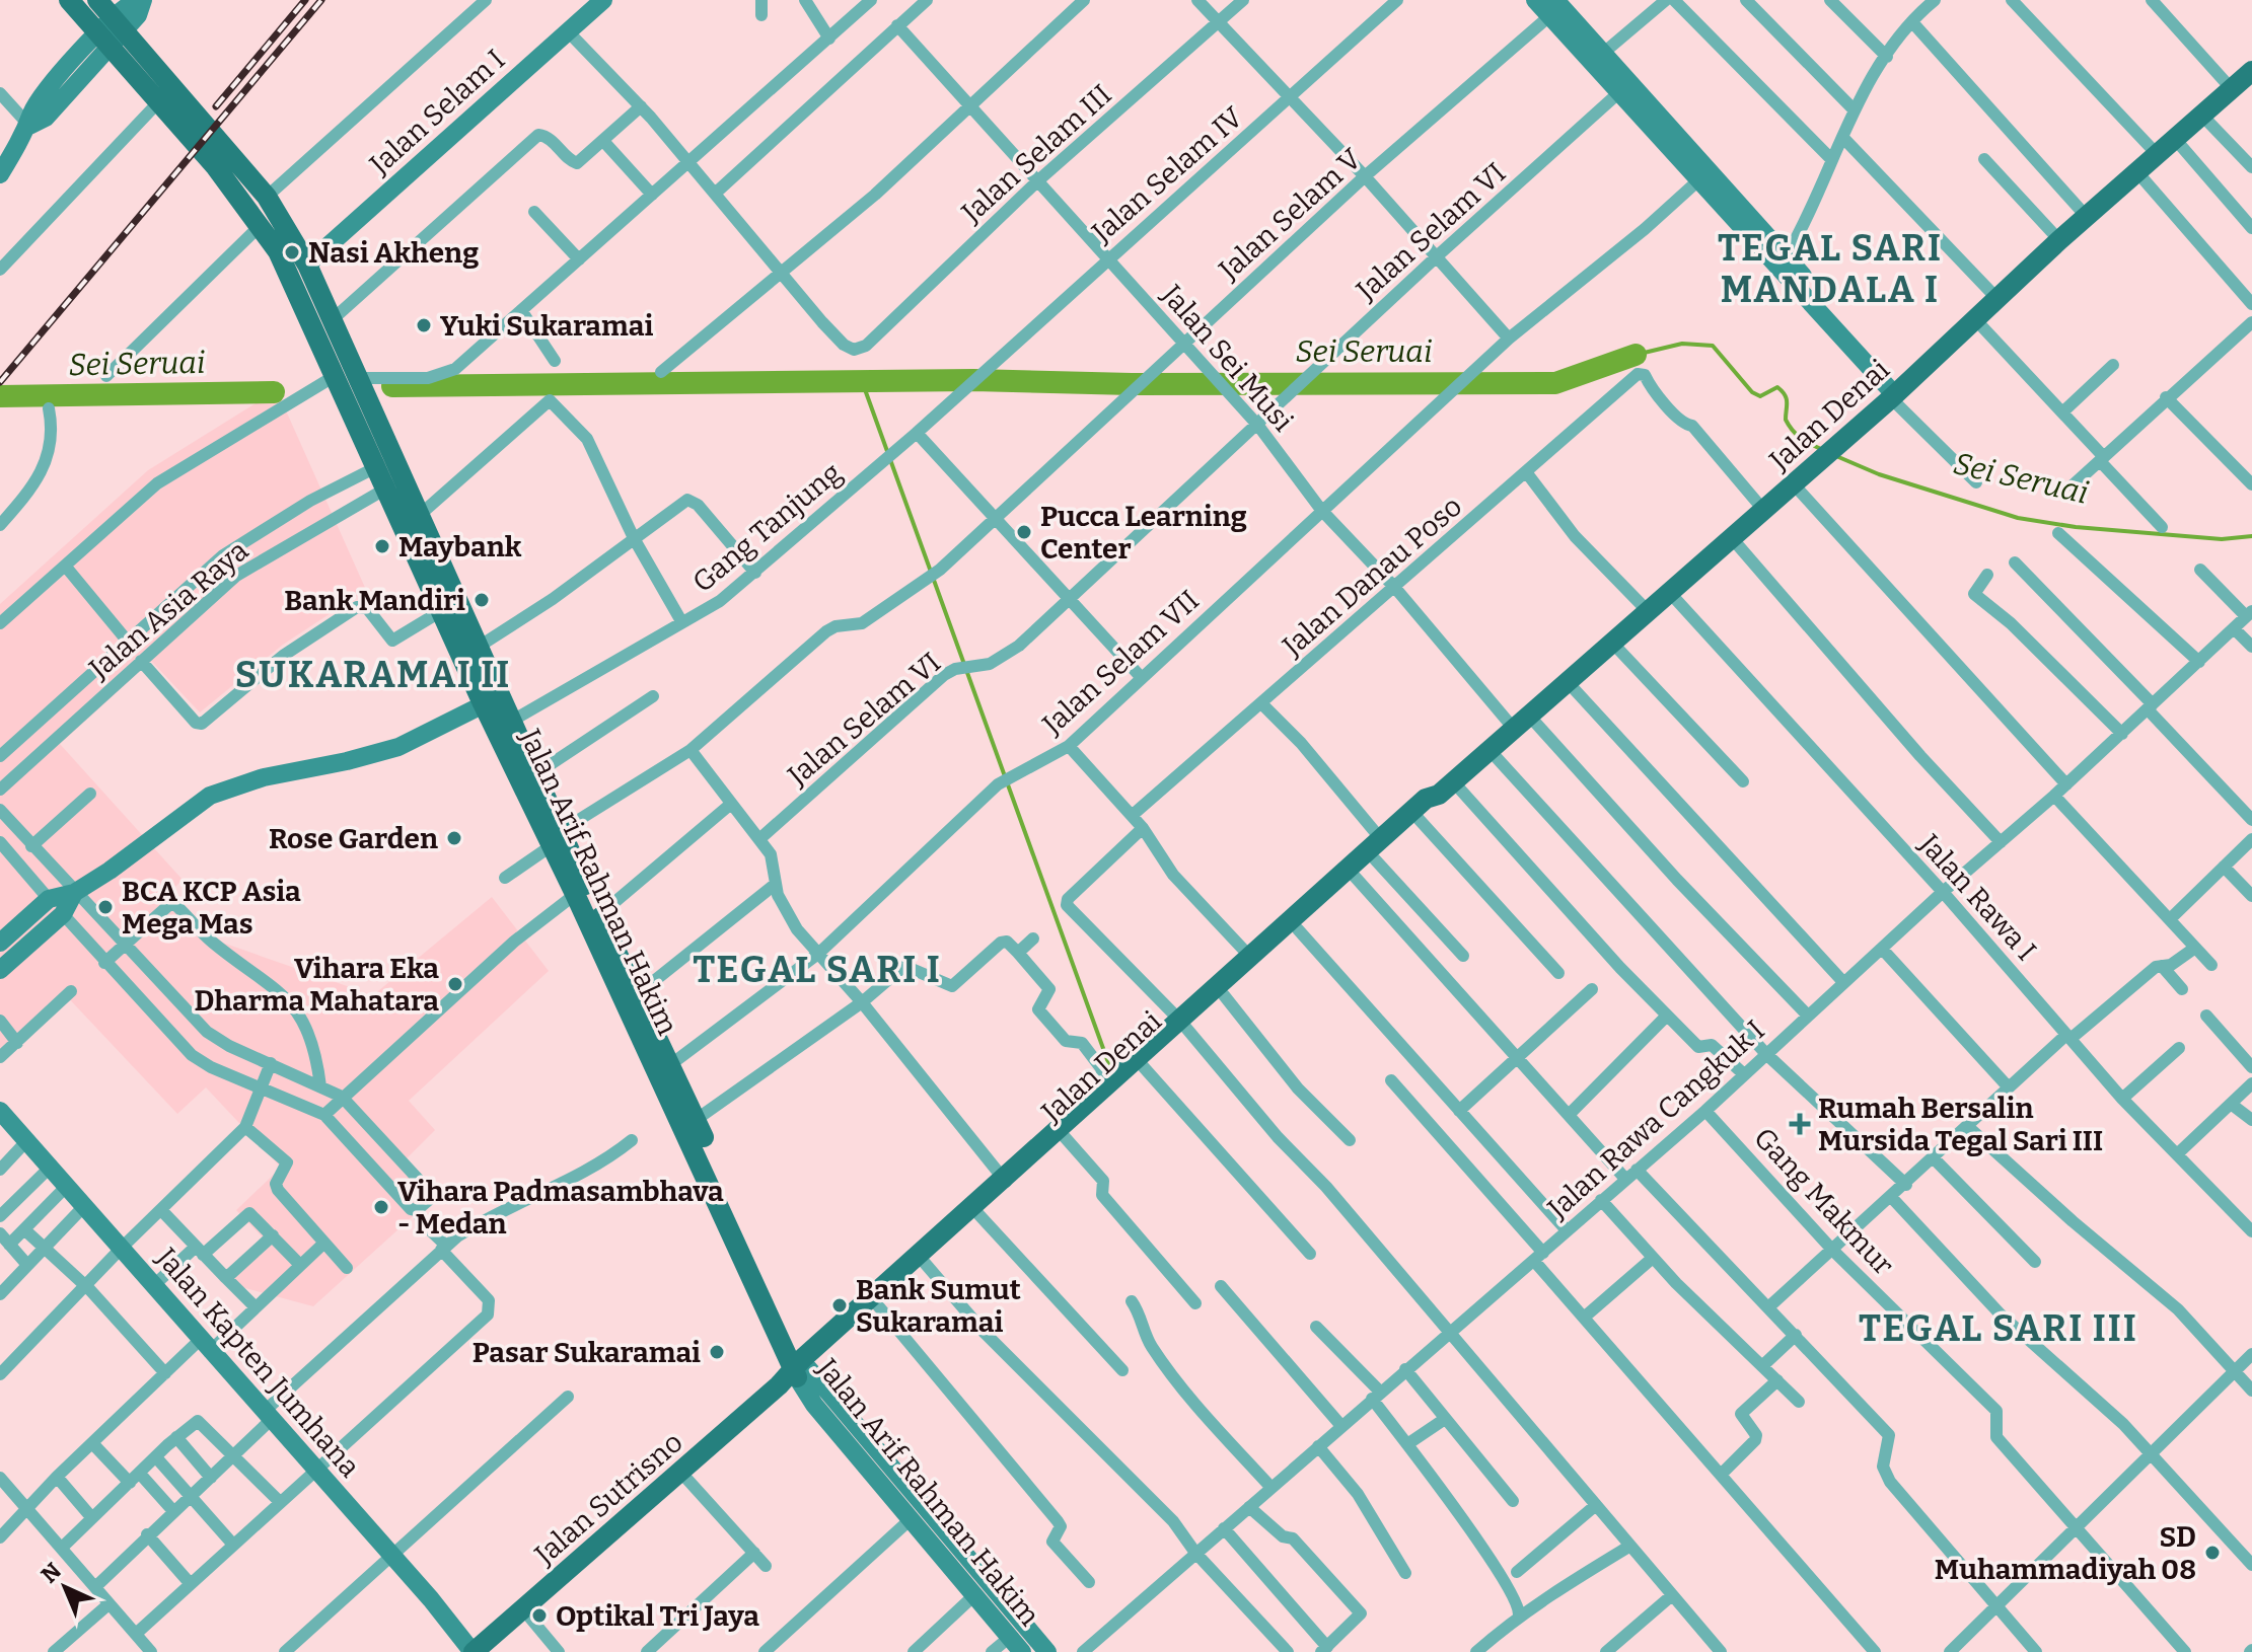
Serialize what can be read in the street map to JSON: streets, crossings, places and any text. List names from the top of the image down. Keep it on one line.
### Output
{"streets":{"main road":["Jalan Denai","Jalan Arif Rahman Hakim","Jalan Sutrisno"],"street":["Jalan Selam I","Jalan Selam III","Jalan Selam IV","Jalan Selam V","Jalan Selam VI","Jalan Sei Musi","Gang Tanjung","Jalan Danau Poso","Jalan Asia Raya","Jalan Selam VII","Jalan Rawa I","Jalan Rawa Cangkuk I","Gang Makmur","Jalan Kapten Jumhana"]},"crossings":[["Jalan Selam I","Jalan Arif Rahman Hakim"],["Jalan Selam III","Jalan Sei Musi"],["Jalan Selam IV","Jalan Sei Musi"],["Jalan Selam IV","Gang Tanjung"],["Jalan Selam V","Jalan Sei Musi"],["Jalan Selam V","Jalan Arif Rahman Hakim"],["Jalan Selam VI","Jalan Sei Musi"],["Jalan Sei Musi","Jalan Denai"],["Jalan Sei Musi","Jalan Danau Poso"],["Jalan Sei Musi","Jalan Selam VII"],["Jalan Sei Musi","Jalan Rawa Cangkuk I"],["Jalan Denai","Jalan Danau Poso"],["Jalan Denai","Jalan Arif Rahman Hakim"],["Jalan Denai","Jalan Rawa I"],["Jalan Denai","Jalan Sutrisno"],["Gang Tanjung","Jalan Arif Rahman Hakim"],["Jalan Asia Raya","Jalan Arif Rahman Hakim"],["Jalan Selam VII","Jalan Arif Rahman Hakim"],["Jalan Arif Rahman Hakim","Jalan Sutrisno"],["Jalan Rawa I","Jalan Rawa Cangkuk I"],["Jalan Rawa Cangkuk I","Gang Makmur"],["Jalan Kapten Jumhana","Jalan Sutrisno"]],"districts":["TEGAL SARI MANDALA I","SUKARAMAI II","TEGAL SARI I","TEGAL SARI III"],"water":["Sei Seruai"],"places":{"other":["Nasi Akheng","Yuki Sukaramai","Pucca Learning Center","Maybank","Bank Mandiri","Rose Garden","BCA KCP Asia Mega Mas","Vihara Eka Dharma Mahatara","Vihara Padmasambhava - Medan","Bank Sumut Sukaramai","Pasar Sukaramai","SD Muhammadiyah 08","Optikal Tri Jaya"],"health":["Rumah Bersalin Mursida Tegal Sari III"]},"north":"top left"}
